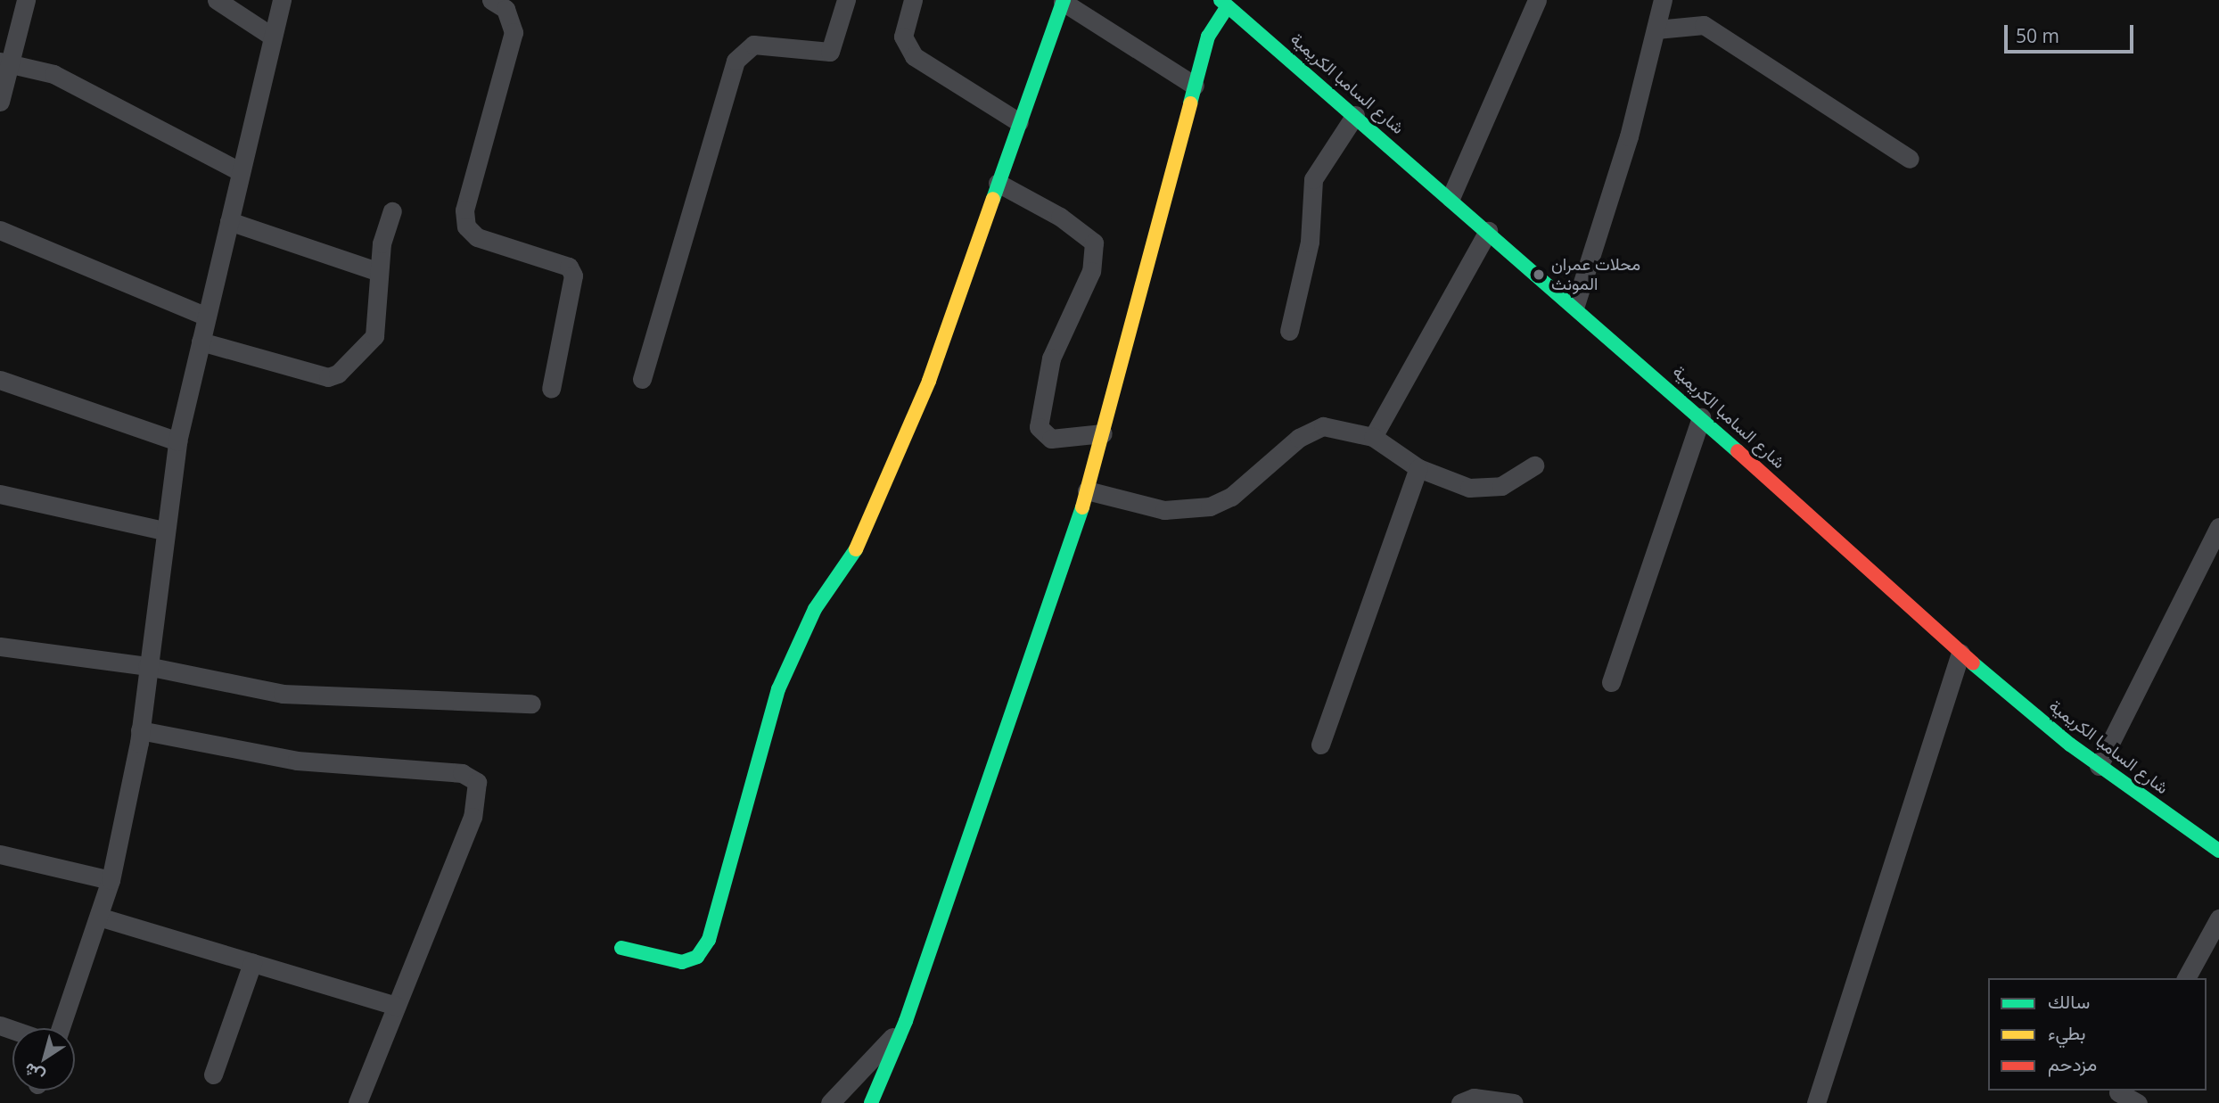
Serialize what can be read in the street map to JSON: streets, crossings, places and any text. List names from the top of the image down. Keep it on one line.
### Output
{"streets":{"street":["شارع السامبا الكريمية"]},"places":["محلات عمران المونث"],"legend":["سالك","بطيء","مزدحم"],"scale_bar":"50 m","north":"bottom left"}
